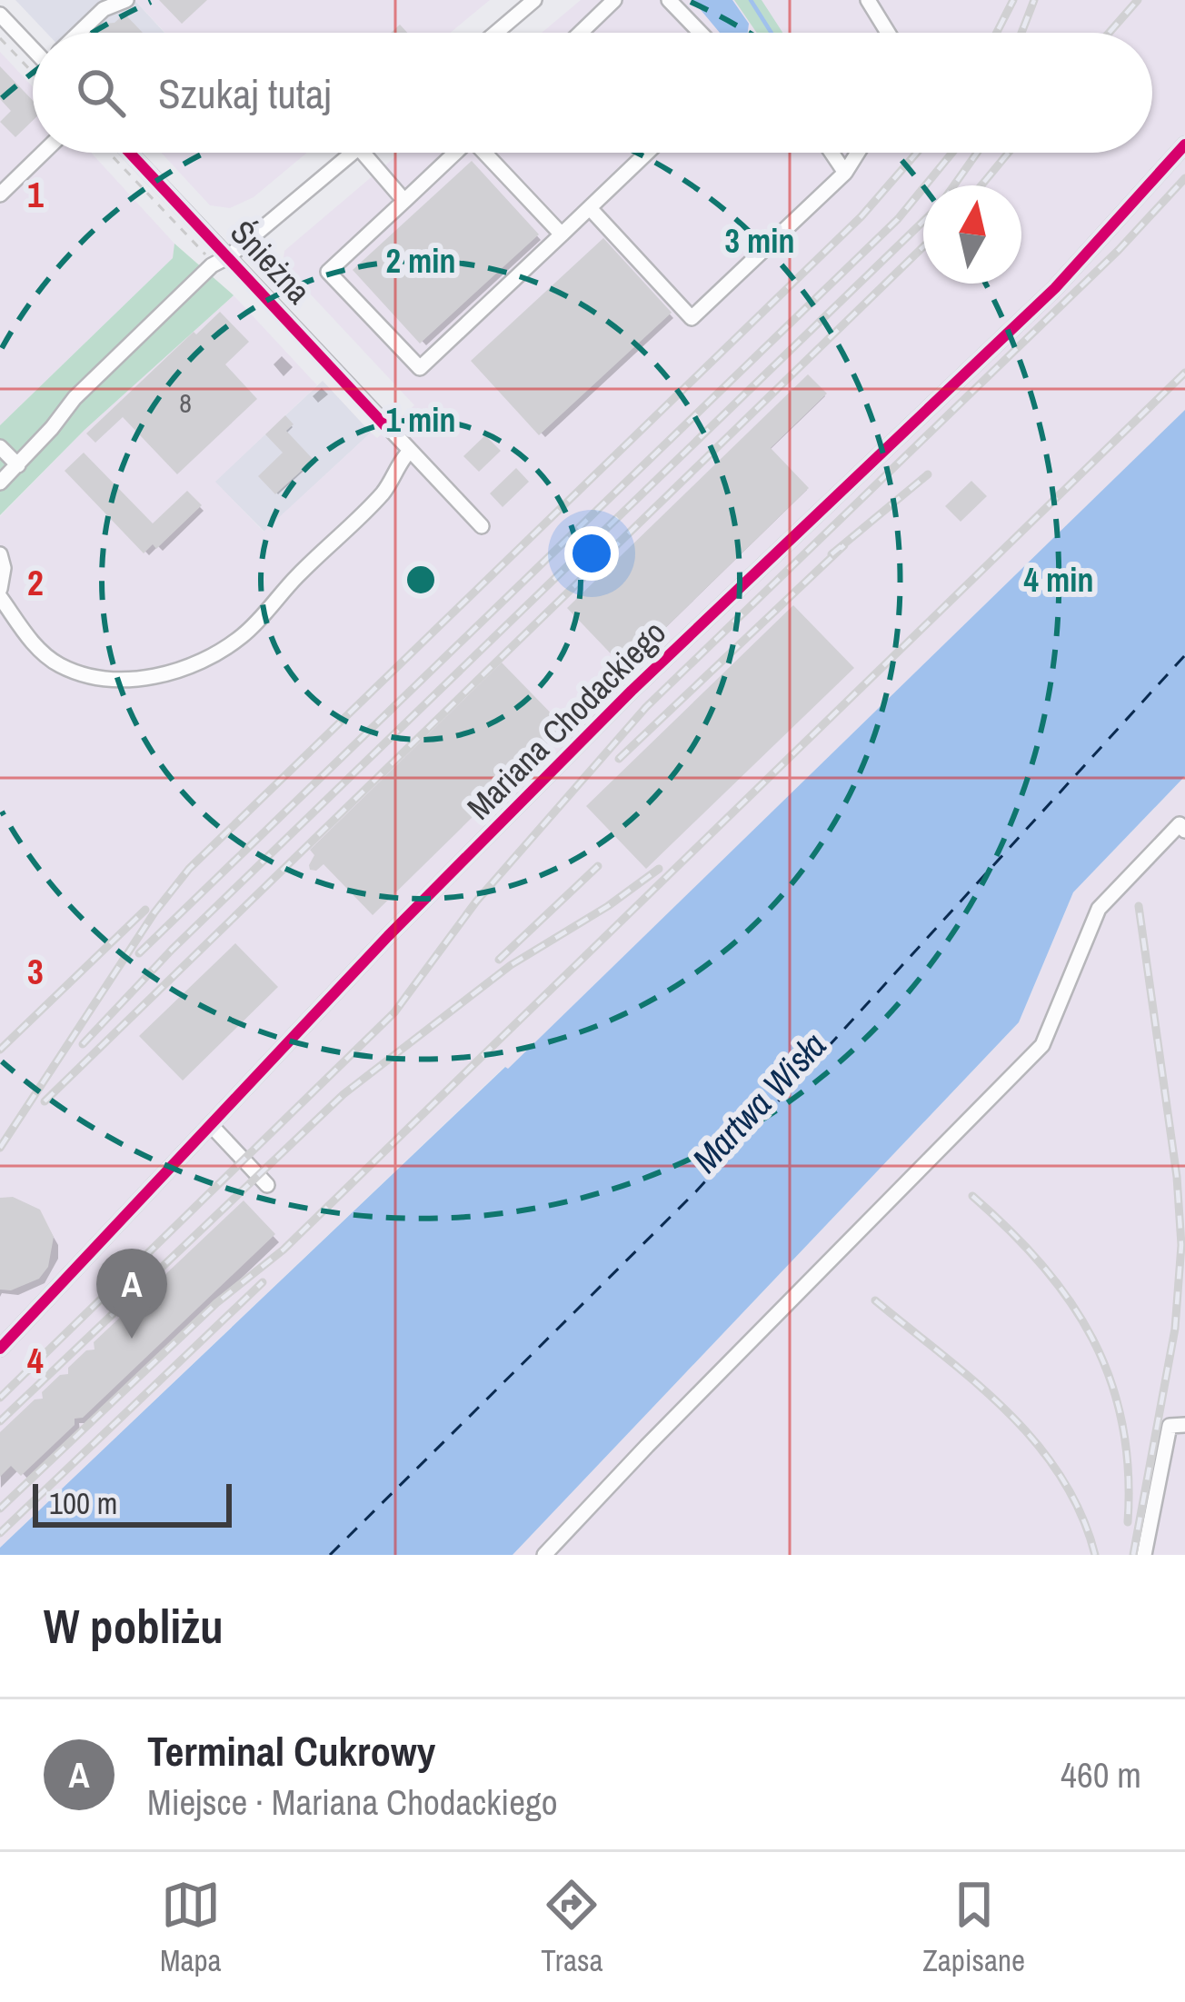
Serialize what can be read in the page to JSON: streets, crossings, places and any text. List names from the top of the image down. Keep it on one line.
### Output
{"streets":{"street":["Śnieżna","Mariana Chodackiego"]},"water":["Martwa Wisła"],"house_numbers":["8"],"scale_bar":"100 m","north":"top","page":{"search":"Szukaj tutaj","pins":"A","scale":"100 m","heading":"W pobliżu","list":[{"mark":"A","name":"Terminal Cukrowy","note":"Miejsce · Mariana Chodackiego","value":"460 m"}],"nav":["Mapa","Trasa","Zapisane"]},"grid":{"rows":["1","2","3","4"]},"rings":["3 min","2 min","1 min","4 min"]}
